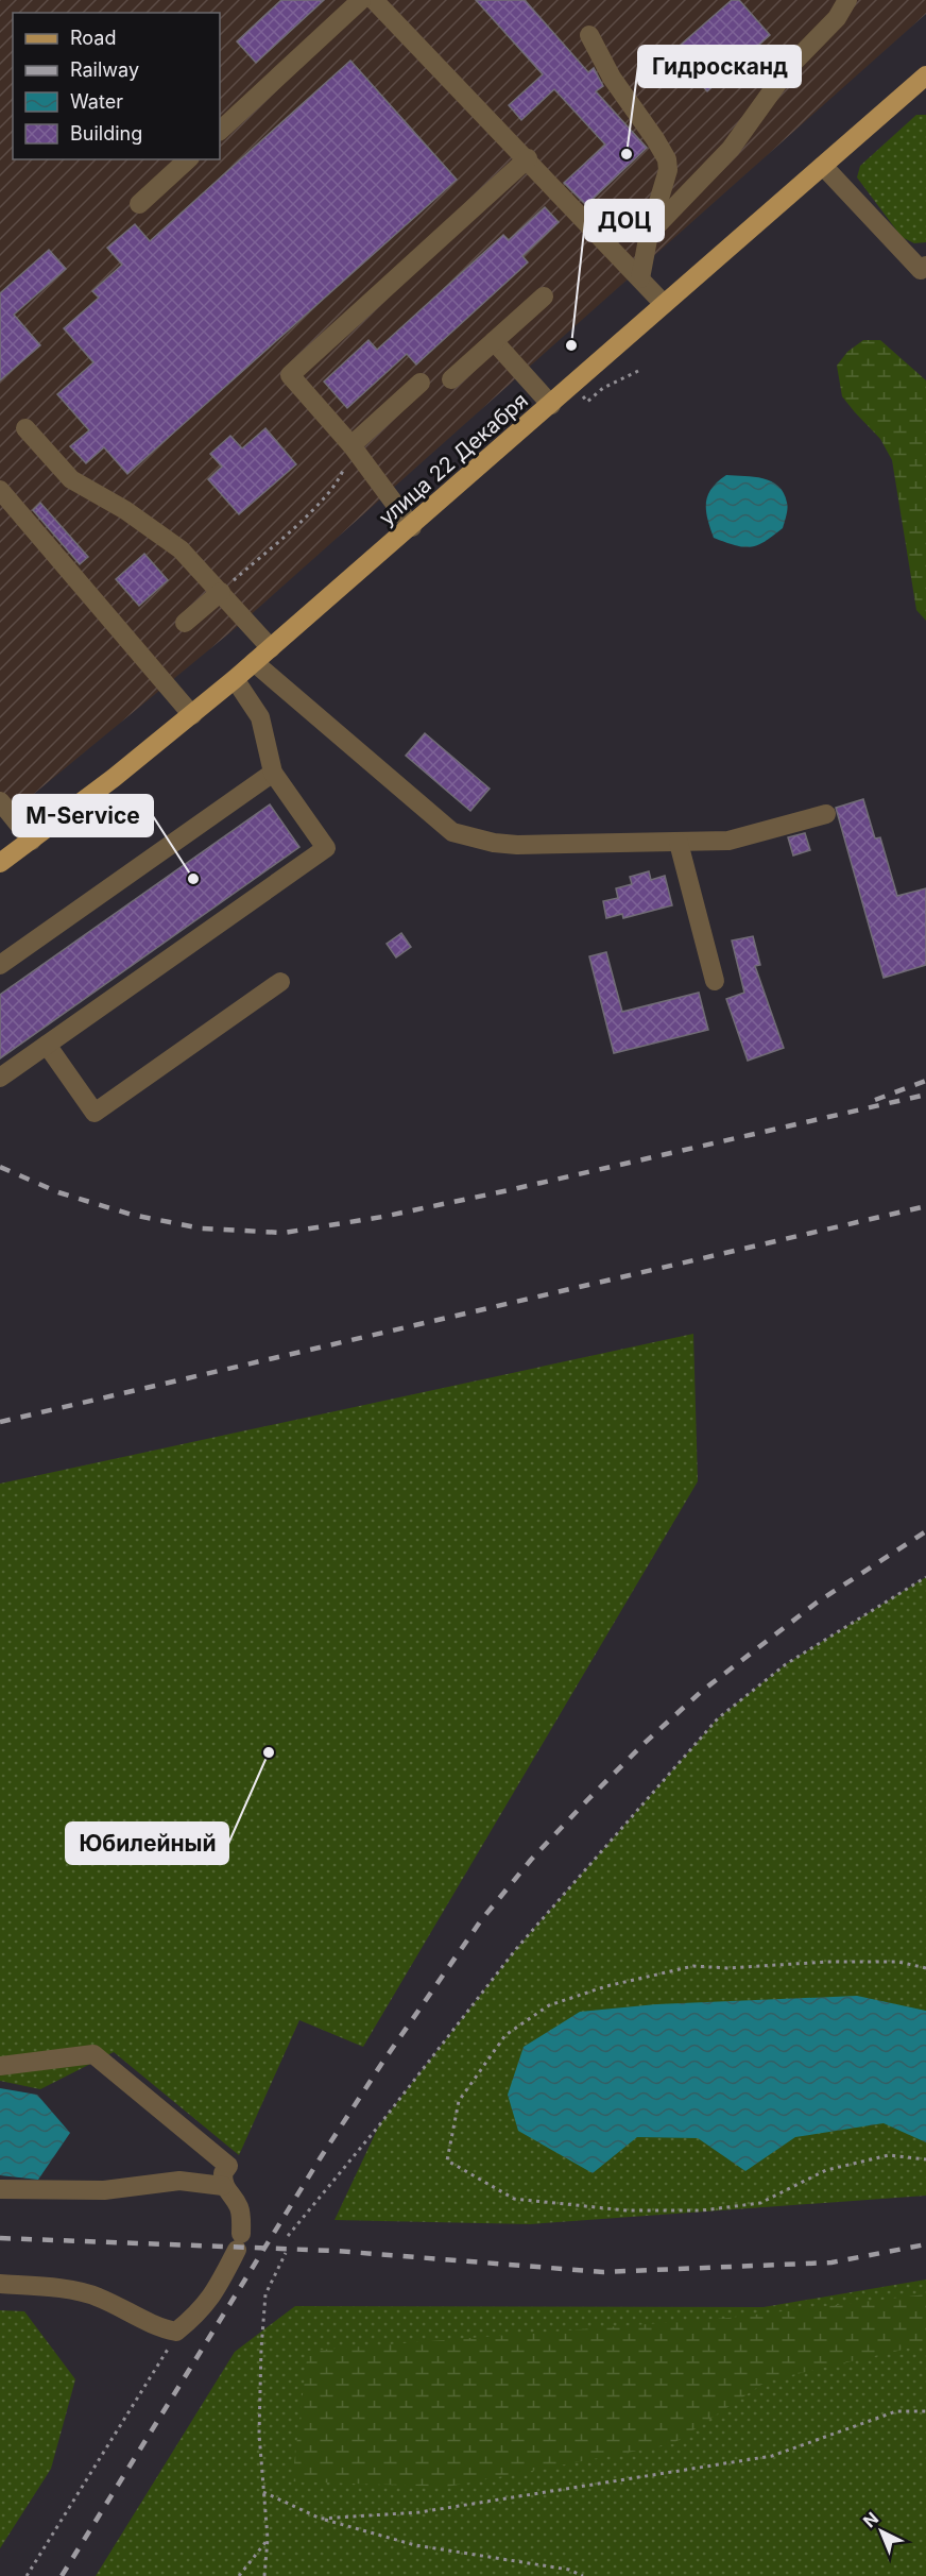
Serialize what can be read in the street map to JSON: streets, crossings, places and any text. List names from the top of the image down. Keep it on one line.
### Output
{"streets":{"main road":["улица 22 Декабря"]},"places":["Гидросканд","ДОЦ","M-Service","Юбилейный"],"legend":["Road","Railway","Water","Building"],"north":"top left"}
